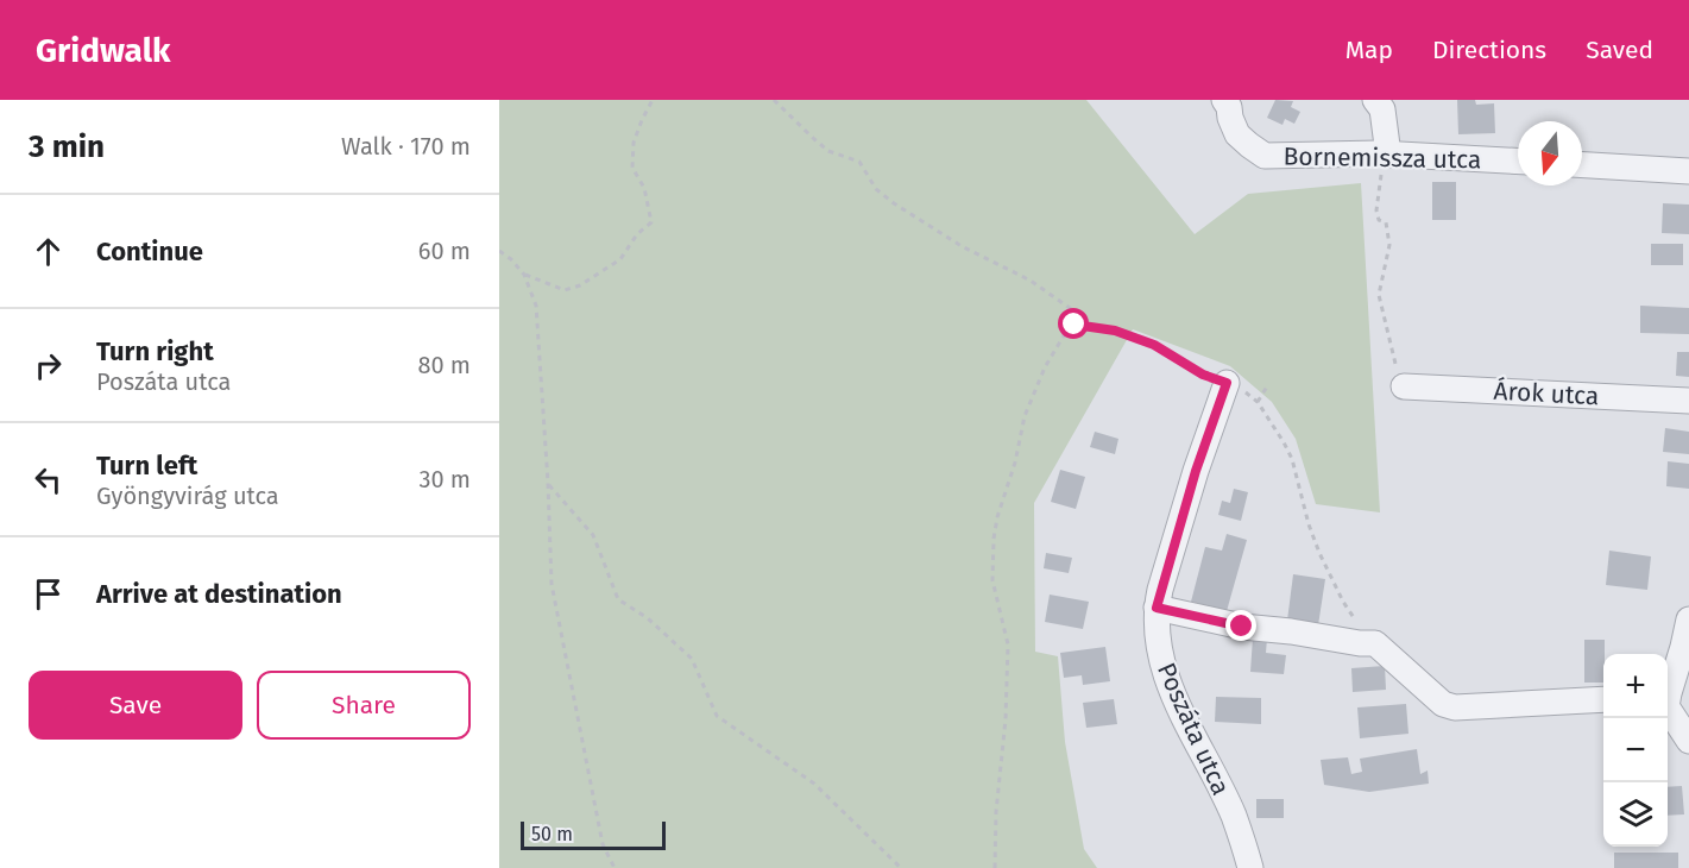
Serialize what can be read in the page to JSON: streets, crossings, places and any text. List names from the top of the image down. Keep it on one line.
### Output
{"streets":{"street":["Bornemissza utca","Árok utca","Poszáta utca"]},"scale_bar":"50 m","north":"bottom","page":{"header":"Gridwalk","nav":["Map","Directions","Saved"],"heading":["3 min","Walk · 170 m"],"list":[["Continue","60 m"],["Turn right","Poszáta utca","80 m"],["Turn left","Gyöngyvirág utca","30 m"],"Arrive at destination"],"buttons":["Save","Share"],"map_buttons":["+","−"],"scale":"50 m"}}
